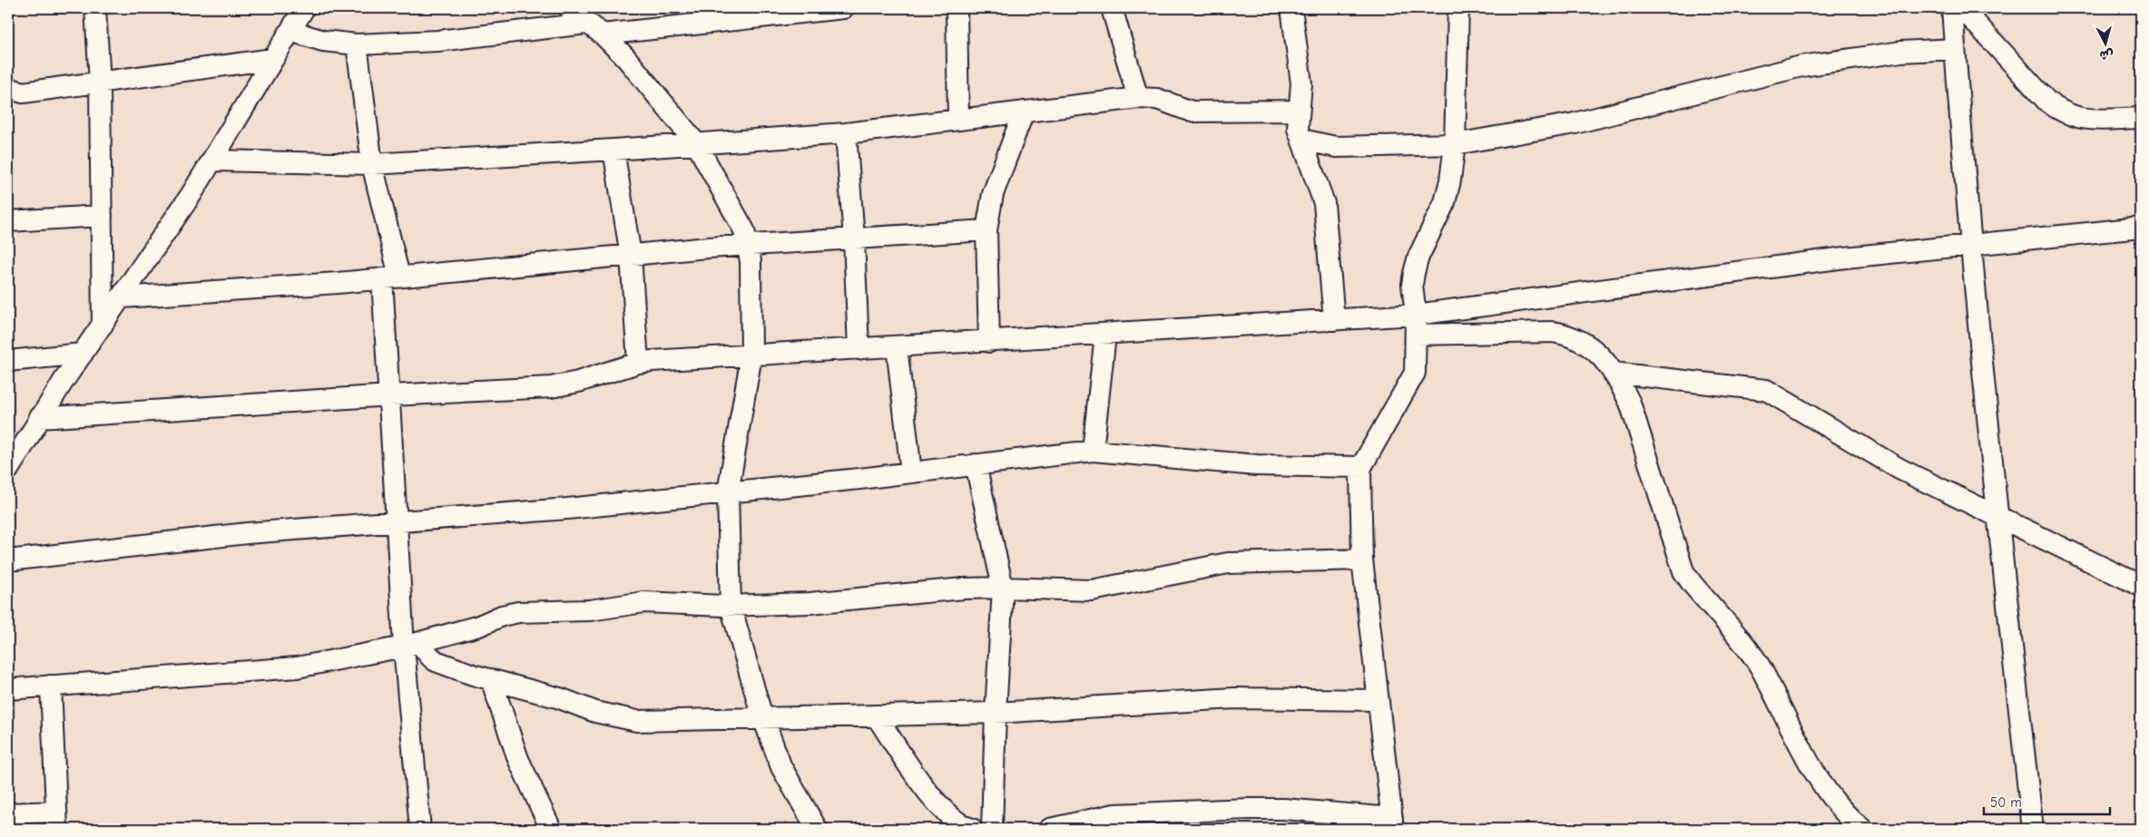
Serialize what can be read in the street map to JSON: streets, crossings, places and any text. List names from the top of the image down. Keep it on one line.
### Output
{"scale_bar":"50 m","north":"bottom"}
